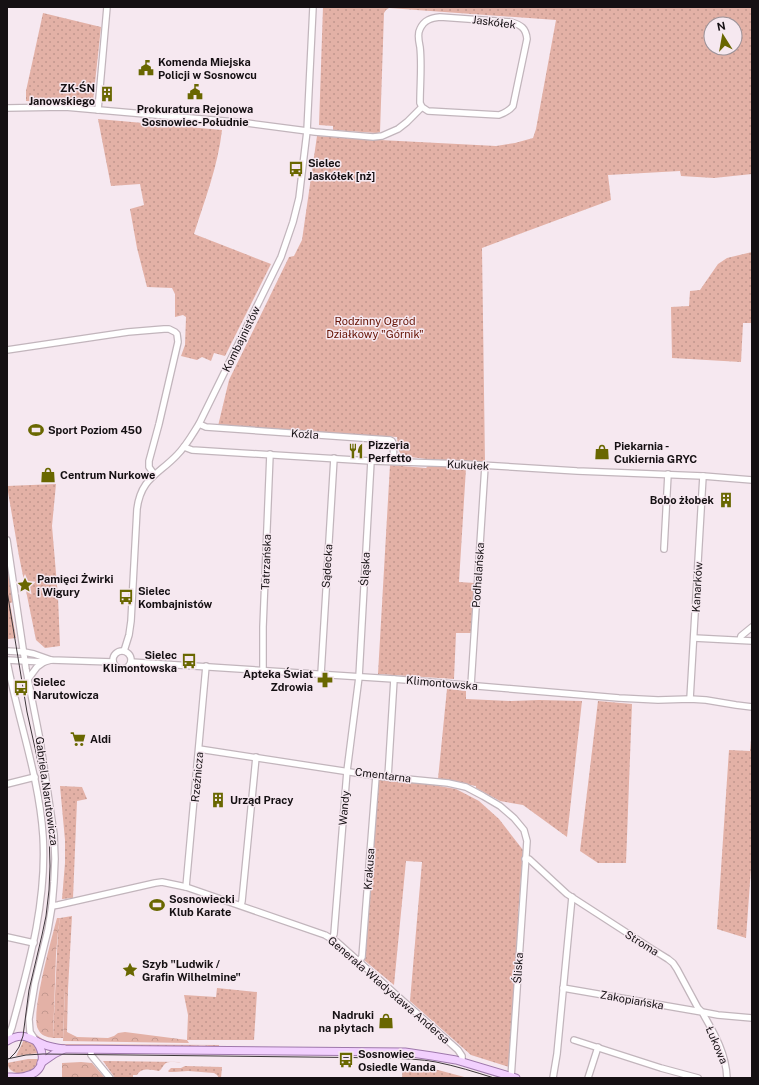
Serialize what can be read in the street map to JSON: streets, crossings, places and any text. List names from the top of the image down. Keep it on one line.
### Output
{"streets":{"main road":["Generała Władysława Andersa"],"street":["Jaskółek","Kombajnistów","Koźla","Kukułek","Tatrzańska","Sądecka","Śląska","Podhalańska","Kanarków","Klimontowska","Cmentarna","Rzeźnicza","Gabriela Narutowicza","Wandy","Krakusa","Stroma","Śliska","Zakopiańska","Łukowa"]},"crossings":[["Kombajnistów","Koźla"],["Kombajnistów","Kukułek"],["Kombajnistów","Klimontowska"],["Koźla","Kukułek"],["Kukułek","Tatrzańska"],["Kukułek","Sądecka"],["Kukułek","Śląska"],["Kukułek","Podhalańska"],["Kukułek","Kanarków"],["Tatrzańska","Klimontowska"],["Sądecka","Klimontowska"],["Śląska","Klimontowska"],["Śląska","Wandy"],["Podhalańska","Klimontowska"],["Kanarków","Klimontowska"],["Klimontowska","Rzeźnicza"],["Klimontowska","Wandy"],["Cmentarna","Rzeźnicza"],["Cmentarna","Wandy"],["Cmentarna","Krakusa"],["Cmentarna","Stroma"],["Cmentarna","Śliska"],["Rzeźnicza","Generała Władysława Andersa"],["Gabriela Narutowicza","Generała Władysława Andersa"],["Wandy","Generała Władysława Andersa"],["Krakusa","Generała Władysława Andersa"],["Stroma","Śliska"],["Stroma","Zakopiańska"],["Stroma","Łukowa"],["Śliska","Generała Władysława Andersa"],["Zakopiańska","Łukowa"]],"parks":["Rodzinny Ogród Działkowy \"Górnik\""],"places":{"public building":["Komenda Miejska Policji w Sosnowcu","Prokuratura Rejonowa Sosnowiec-Południe"],"building":["ZK-ŚN Janowskiego","Bobo żłobek","Urząd Pracy"],"bus stop":["Sielec Jaskółek [nż]","Sielec Kombajnistów","Sielec Klimontowska","Sielec Narutowicza","Sosnowiec Osiedle Wanda"],"sports":["Sport Poziom 450","Sosnowiecki Klub Karate"],"restaurant":["Pizzeria Perfetto"],"shop":["Piekarnia - Cukiernia GRYC","Centrum Nurkowe","Nadruki na płytach"],"place":["Pamięci Żwirki i Wigury","Szyb \"Ludwik / Grafin Wilhelmine\""],"pharmacy":["Apteka Świat Zdrowia"],"supermarket":["Aldi"]},"north":"top"}
